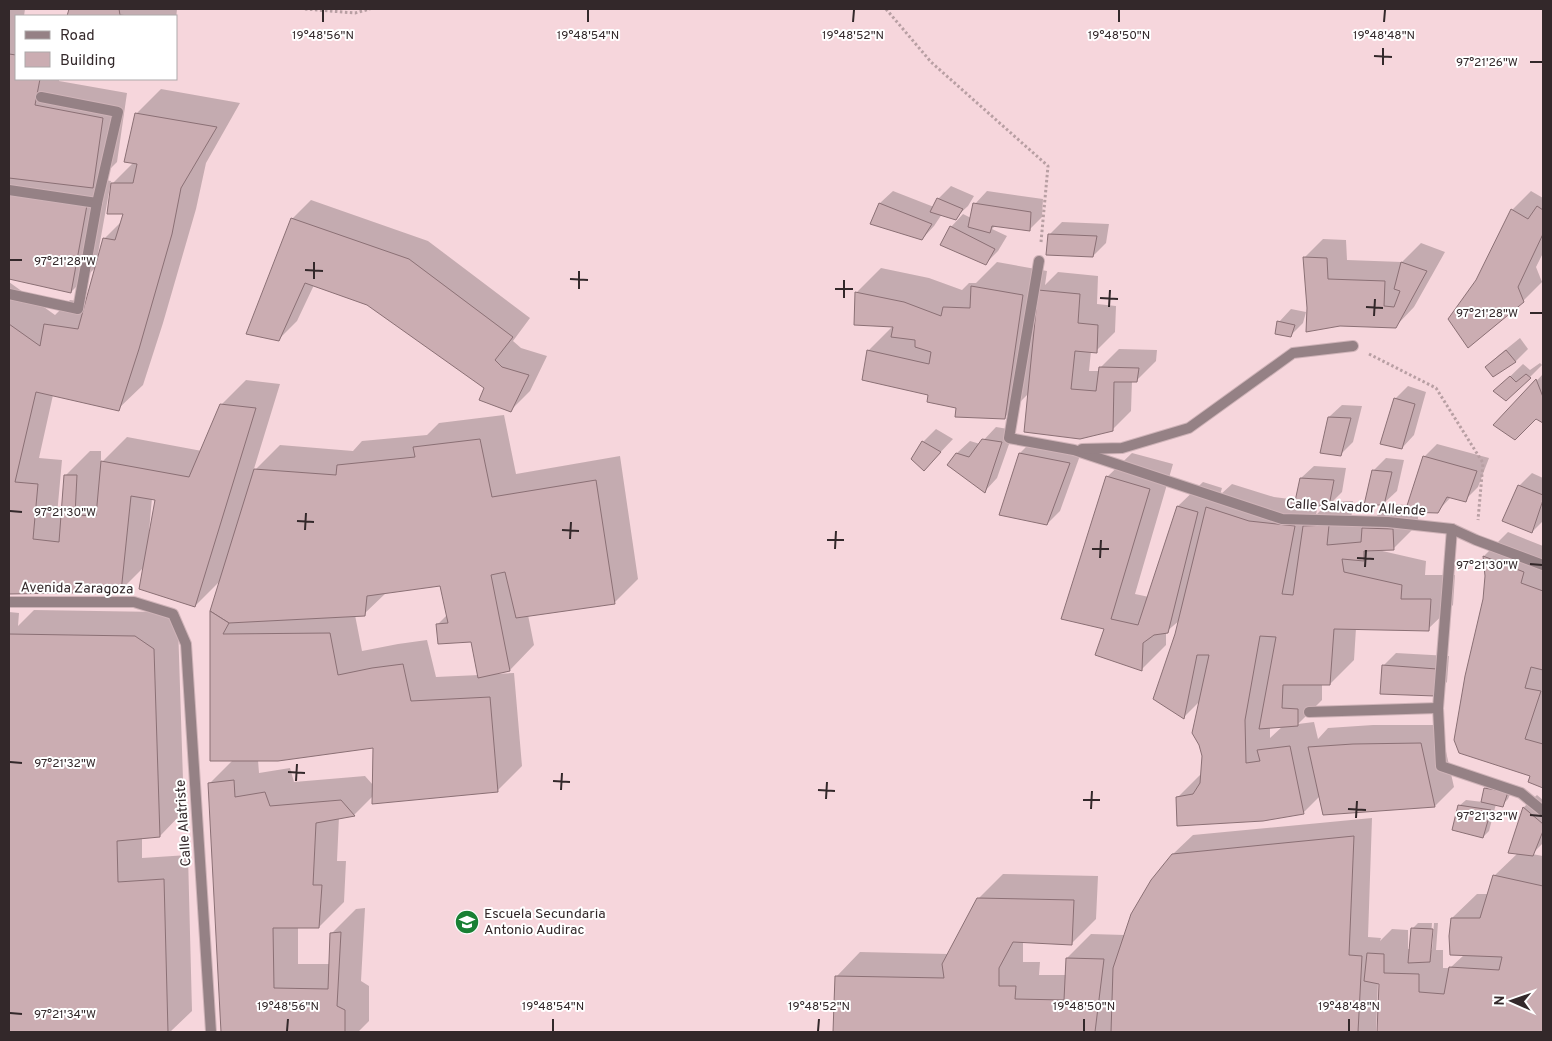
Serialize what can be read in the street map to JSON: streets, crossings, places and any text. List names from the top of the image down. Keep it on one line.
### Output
{"streets":{"street":["Calle Salvador Allende","Avenida Zaragoza","Calle Alatriste"]},"crossings":[["Avenida Zaragoza","Calle Alatriste"]],"places":{"school or university":["Escuela Secundaria Antonio Audirac"]},"legend":["Road","Building"],"north":"left","coordinates":["19°48'56\"N","19°48'54\"N","19°48'52\"N","19°48'50\"N","19°48'48\"N","97°21'26\"W","97°21'28\"W","97°21'30\"W","97°21'32\"W","97°21'34\"W"]}
